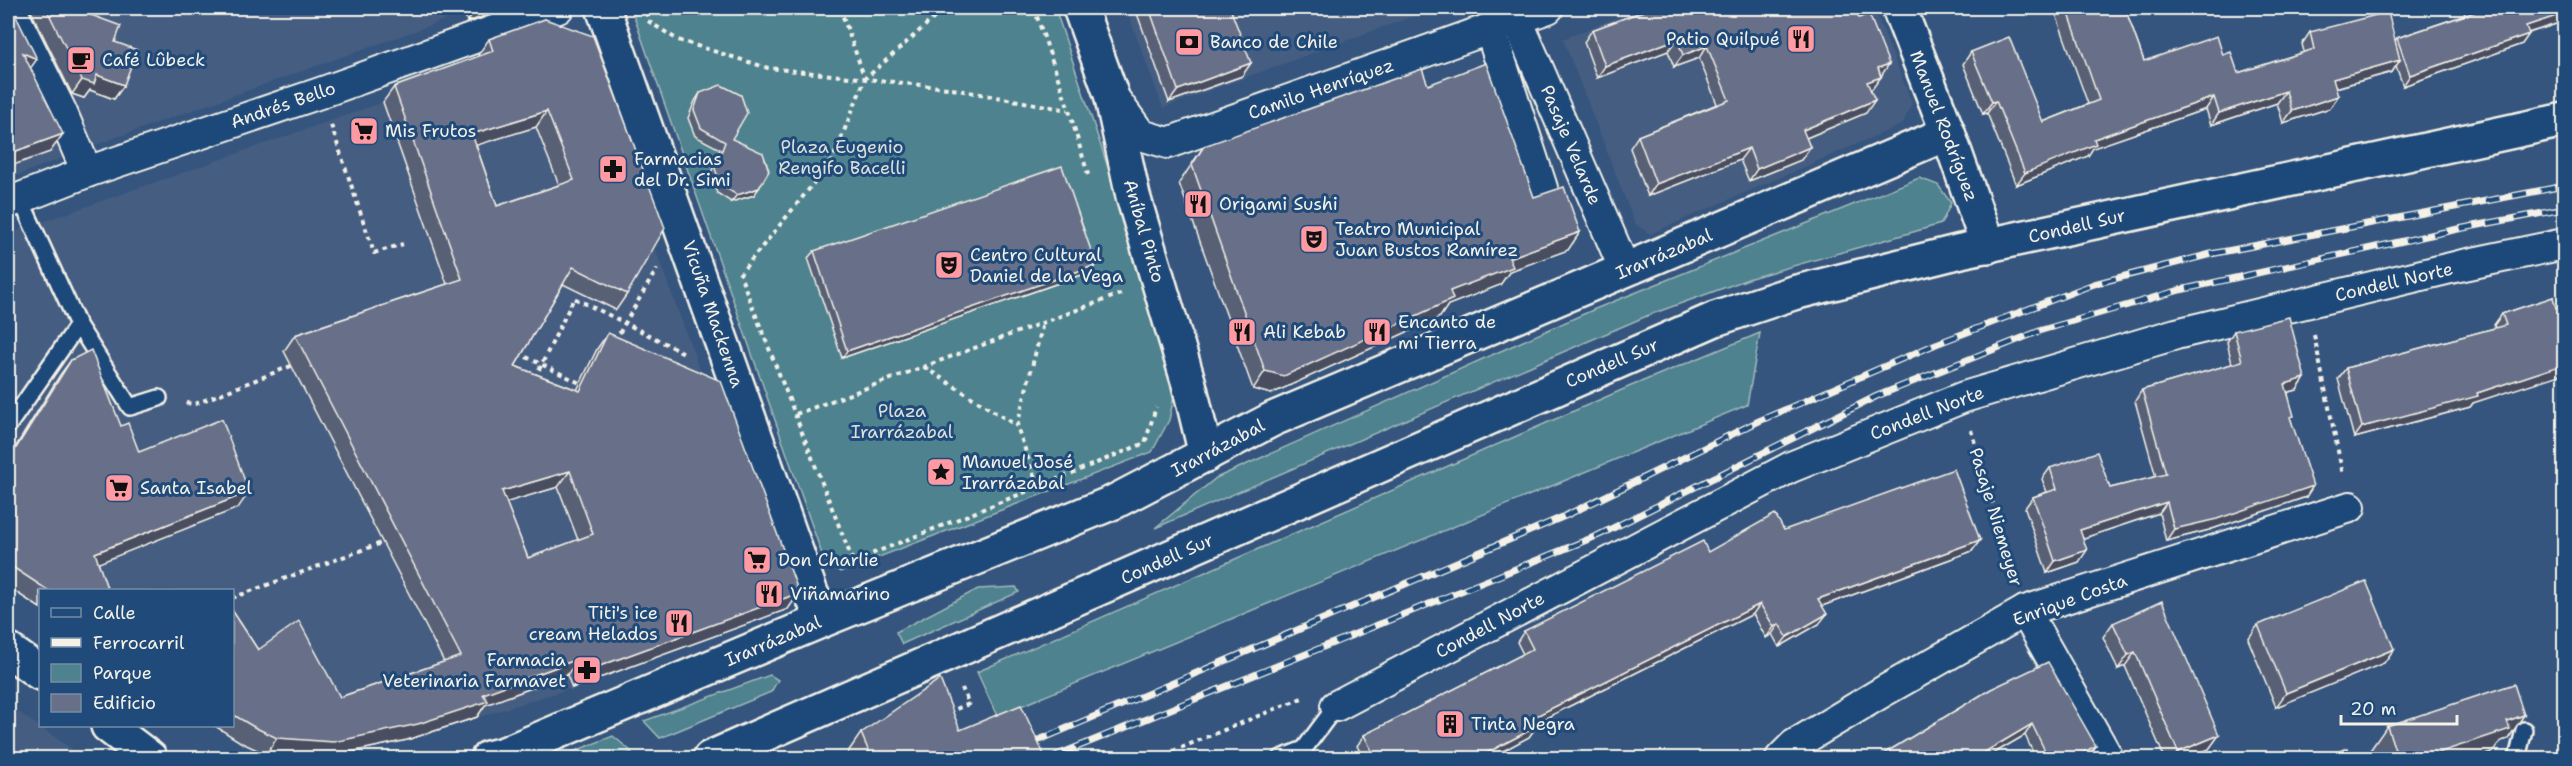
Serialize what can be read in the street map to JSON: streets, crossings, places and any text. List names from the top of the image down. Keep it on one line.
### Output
{"streets":{"street":["Camilo Henríquez","Andrés Bello","Manuel Rodríguez","Pasaje Velarde","Condell Sur","Aníbal Pinto","Irarrázabal","Condell Norte","Vicuña Mackenna","Pasaje Niemeyer","Enrique Costa"]},"crossings":[["Camilo Henríquez","Pasaje Velarde"],["Camilo Henríquez","Aníbal Pinto"],["Manuel Rodríguez","Condell Sur"],["Manuel Rodríguez","Irarrázabal"],["Pasaje Velarde","Irarrázabal"],["Aníbal Pinto","Irarrázabal"],["Irarrázabal","Vicuña Mackenna"],["Condell Norte","Pasaje Niemeyer"],["Pasaje Niemeyer","Enrique Costa"]],"parks":["Plaza Eugenio Rengifo Bacelli","Plaza Irarrázabal"],"places":{"restaurant":["Patio Quilpué","Origami Sushi","Ali Kebab","Encanto de mi Tierra","Viñamarino","Titi's ice cream Helados"],"bank":["Banco de Chile"],"cafe":["Café Lûbeck"],"supermarket":["Mis Frutos","Santa Isabel","Don Charlie"],"pharmacy":["Farmacias del Dr. Simi","Farmacia Veterinaria Farmavet"],"theatre":["Teatro Municipal Juan Bustos Ramírez","Centro Cultural Daniel de la Vega"],"place":["Manuel José Irarrázabal"],"building":["Tinta Negra"]},"legend":["Calle","Ferrocarril","Parque","Edificio"],"scale_bar":"20 m"}
